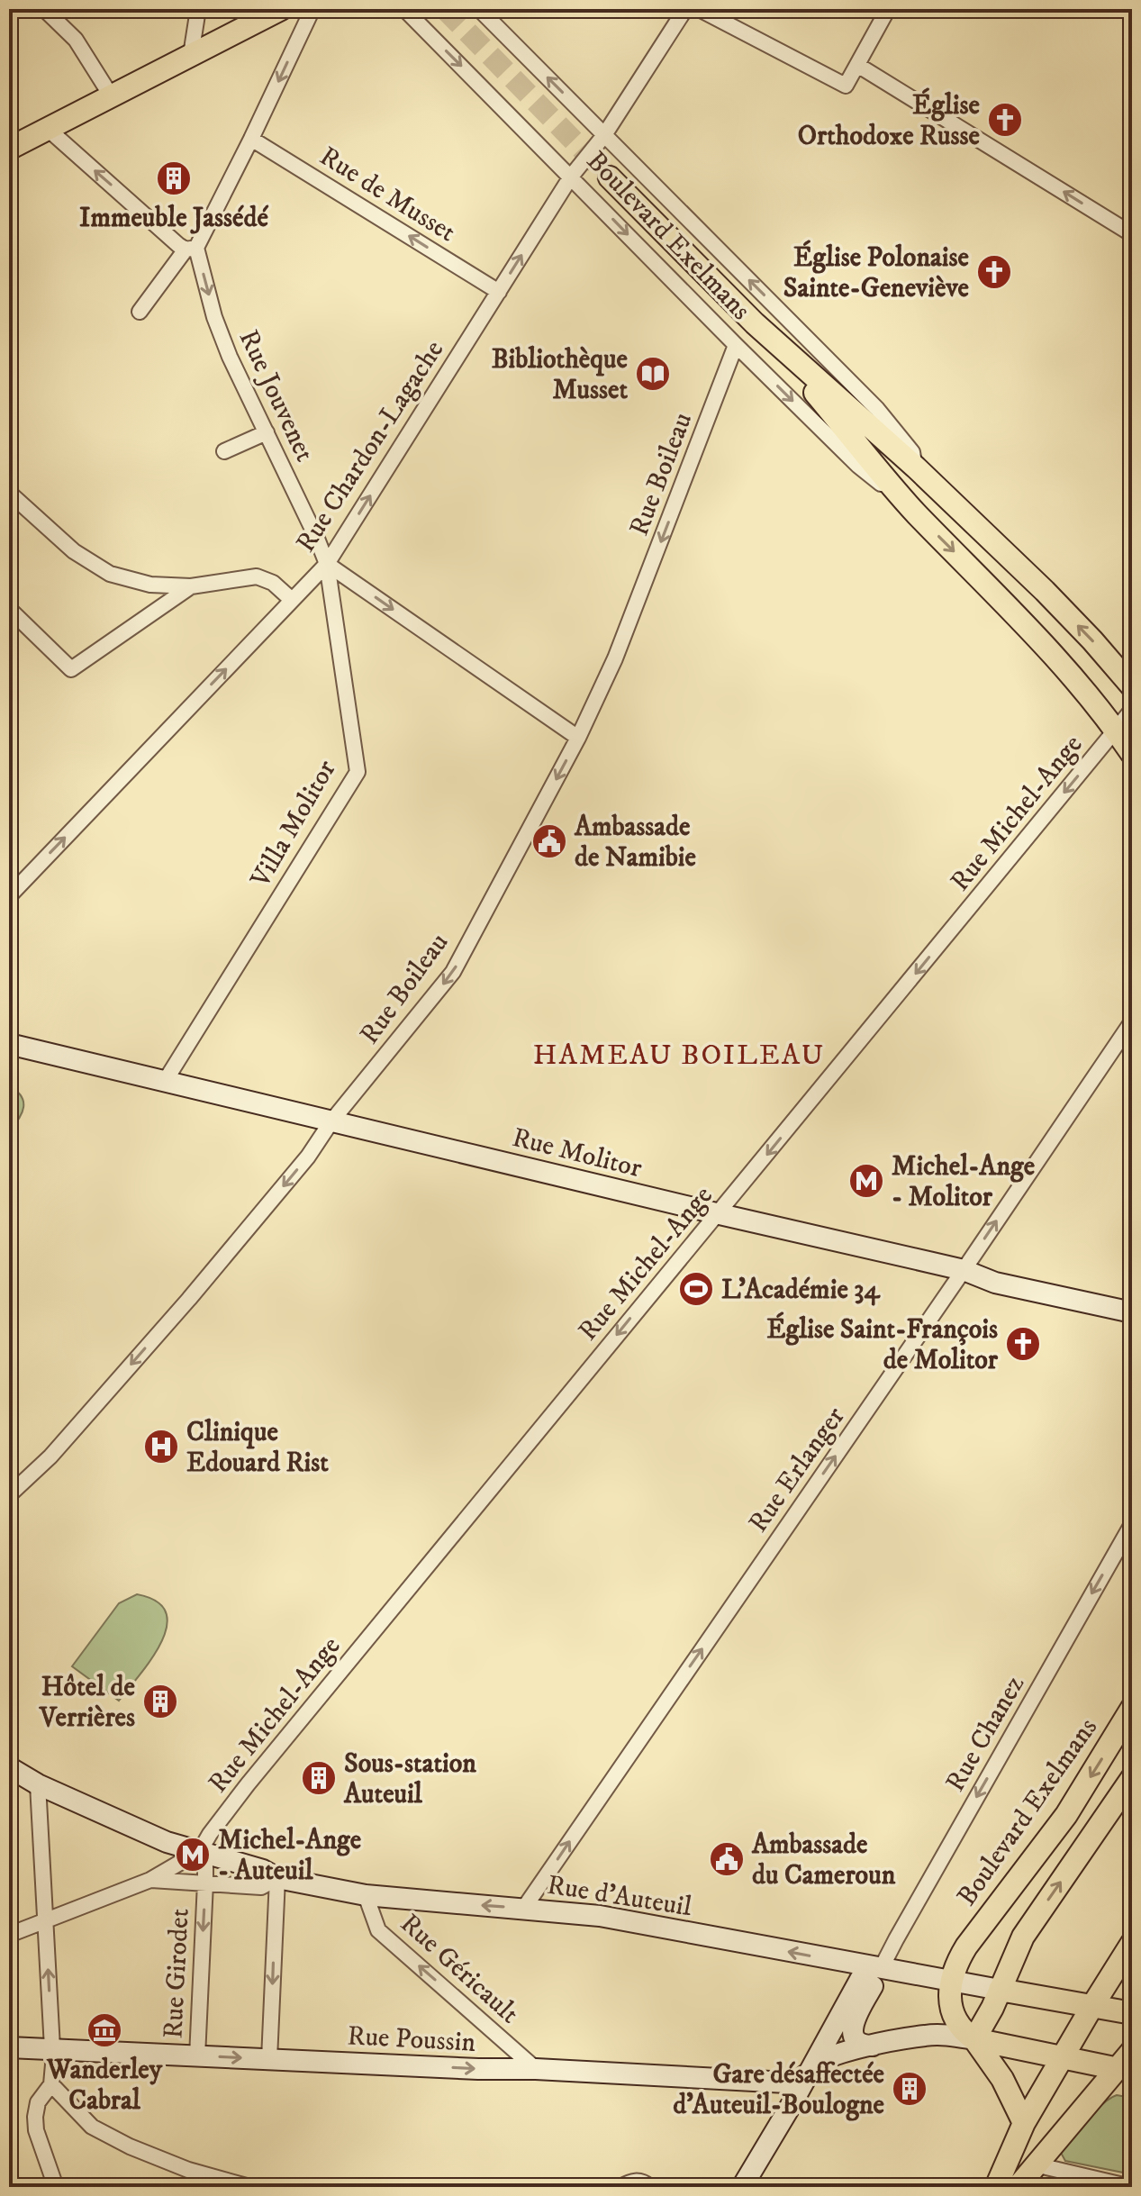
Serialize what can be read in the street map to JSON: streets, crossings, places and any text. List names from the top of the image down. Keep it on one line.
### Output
{"streets":{"main road":["Boulevard Exelmans"],"street":["Rue de Musset","Rue Jouvenet","Rue Chardon-Lagache","Rue Boileau","Rue Michel-Ange","Villa Molitor","Rue Molitor","Rue Erlanger","Rue Chanez","Rue d'Auteuil","Rue Géricault","Rue Girodet","Rue Poussin"]},"crossings":[["Rue de Musset","Rue Chardon-Lagache"],["Boulevard Exelmans","Rue Chardon-Lagache"],["Boulevard Exelmans","Rue Boileau"],["Boulevard Exelmans","Rue Michel-Ange"],["Boulevard Exelmans","Rue d'Auteuil"],["Rue Jouvenet","Rue Chardon-Lagache"],["Rue Jouvenet","Villa Molitor"],["Rue Chardon-Lagache","Villa Molitor"],["Rue Boileau","Rue Molitor"],["Rue Michel-Ange","Rue Molitor"],["Rue Michel-Ange","Rue d'Auteuil"],["Rue Michel-Ange","Rue Girodet"],["Villa Molitor","Rue Molitor"],["Rue Molitor","Rue Erlanger"],["Rue Erlanger","Rue d'Auteuil"],["Rue Chanez","Rue d'Auteuil"],["Rue d'Auteuil","Rue Géricault"],["Rue d'Auteuil","Rue Girodet"],["Rue Géricault","Rue Poussin"],["Rue Girodet","Rue Poussin"]],"one_way":["Rue de Musset","Rue Jouvenet","Rue Chardon-Lagache","Rue Boileau","Rue Michel-Ange","Rue Erlanger","Rue Chanez","Rue d'Auteuil","Rue Géricault"],"districts":["HAMEAU BOILEAU"],"places":{"church":["Église Orthodoxe Russe","Église Polonaise Sainte-Geneviève","Église Saint-François de Molitor"],"building":["Immeuble Jassédé","Hôtel de Verrières","Sous-station Auteuil","Gare désaffectée d'Auteuil-Boulogne"],"library":["Bibliothèque Musset"],"public building":["Ambassade de Namibie","Ambassade du Cameroun"],"metro station":["Michel-Ange - Molitor","Michel-Ange - Auteuil"],"sports":["L’Académie 34"],"hospital":["Clinique Edouard Rist"],"museum":["Wanderley Cabral"]}}
